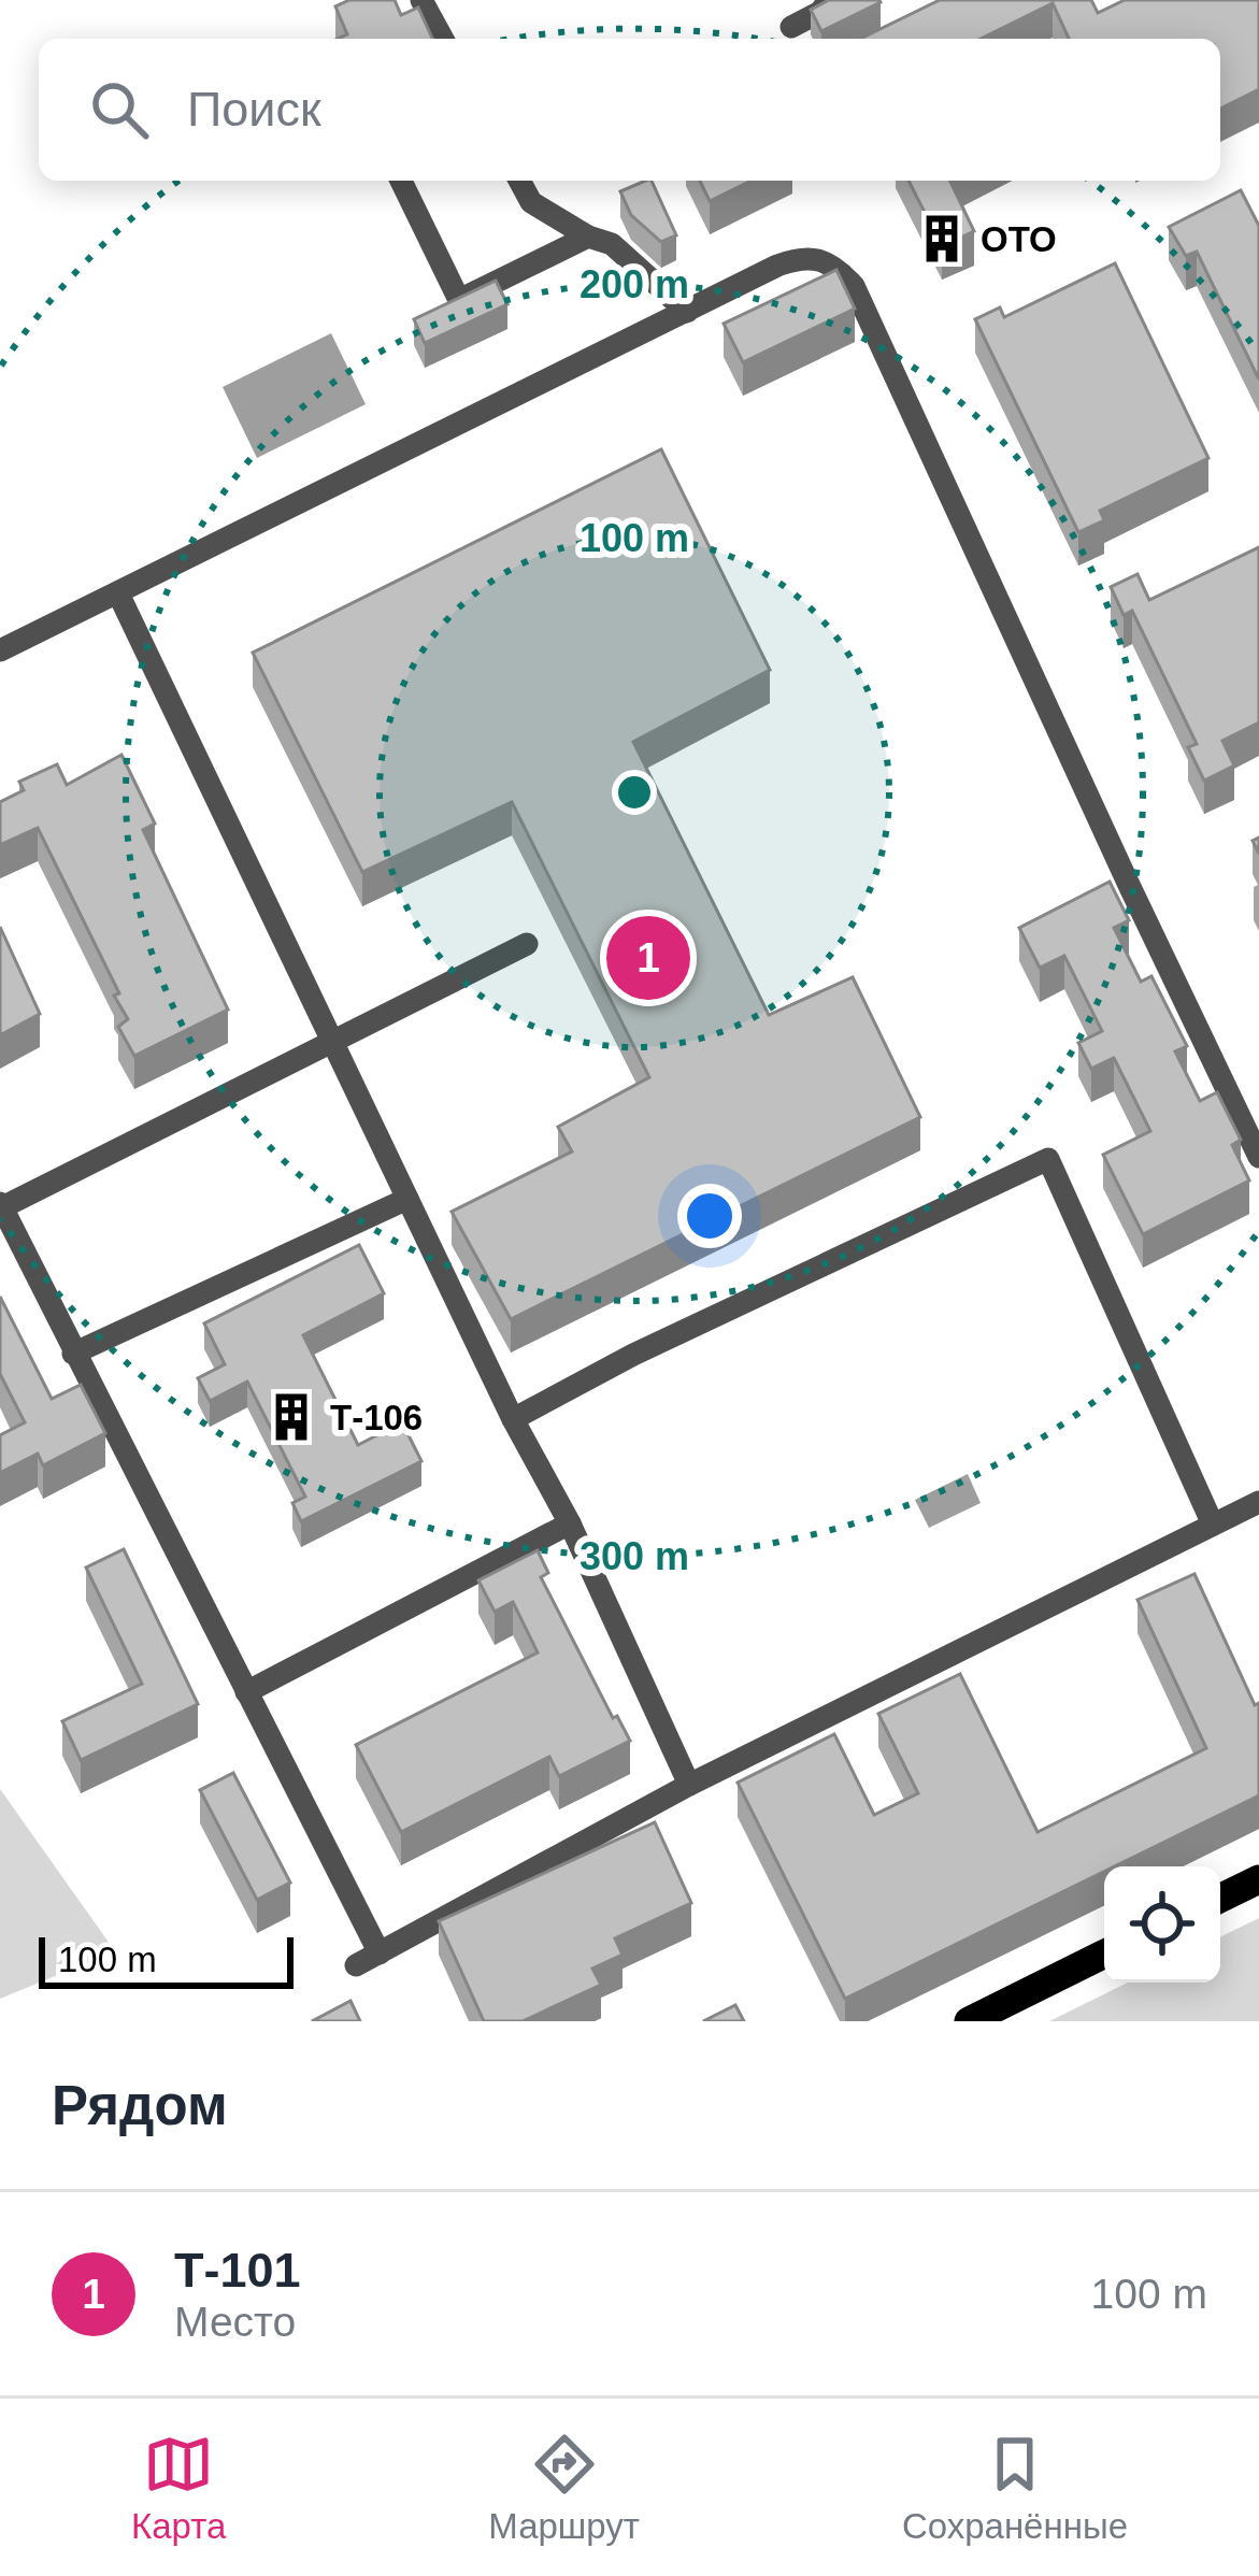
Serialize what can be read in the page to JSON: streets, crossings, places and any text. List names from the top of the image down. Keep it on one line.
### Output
{"places":{"building":["ОТО","Т-106"]},"scale_bar":"100 m","page":{"search":"Поиск","pins":"1","scale":"100 m","heading":"Рядом","list":[{"mark":"1","name":"Т-101","note":"Место","value":"100 m"}],"nav":["Карта","Маршрут","Сохранённые"]},"rings":["200 m","100 m","300 m"]}
